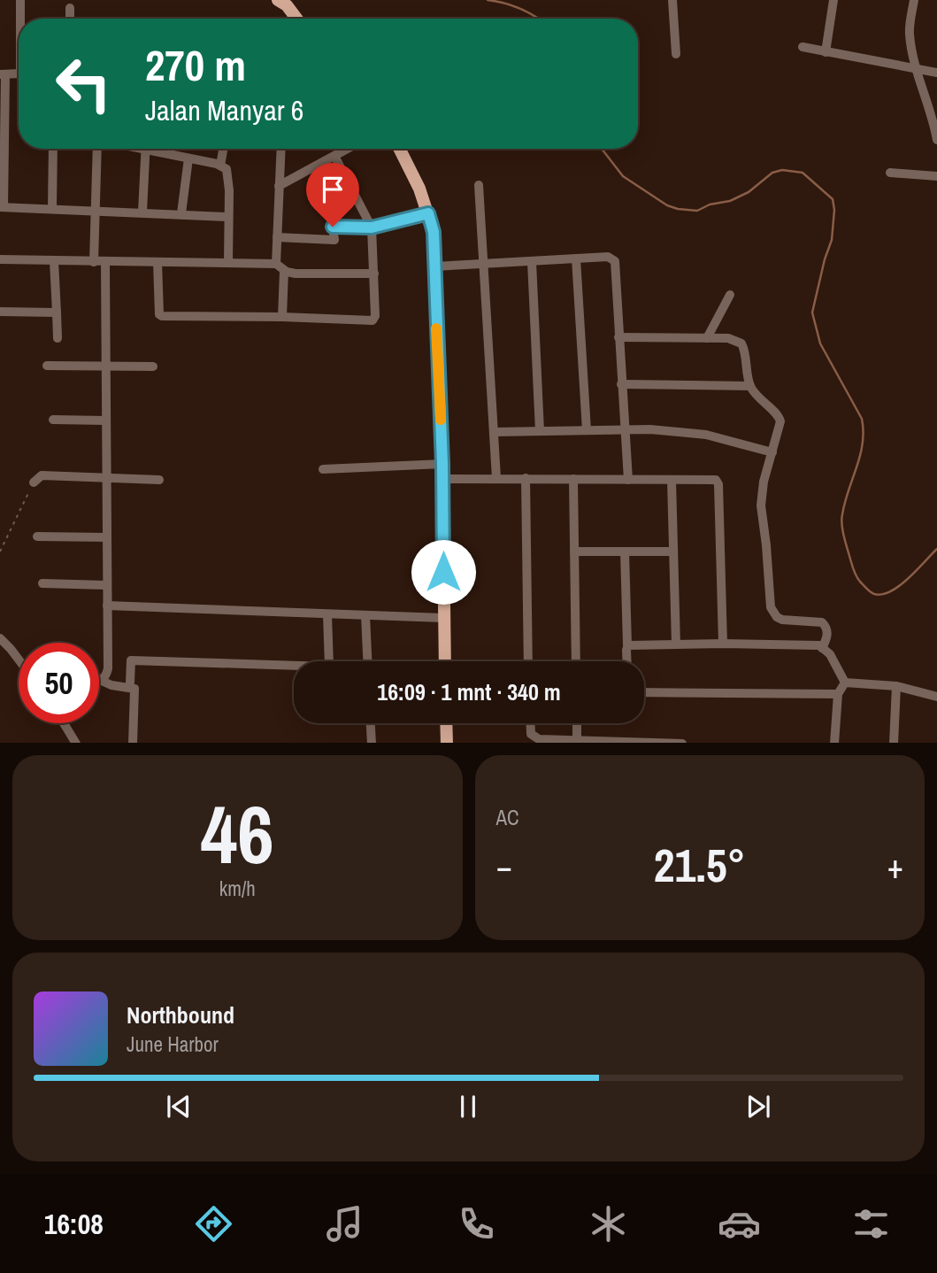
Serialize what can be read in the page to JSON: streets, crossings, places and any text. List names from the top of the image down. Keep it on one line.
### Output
{"page":{"turn":["270 m","Jalan Manyar 6"],"limit":"50","trip":"16:09 · 1 mnt · 340 m","tile":[["46","km/h"],"AC"],"heat":["−","21.5°","+"],"song":["Northbound","June Harbor"],"tabs":"16:08"}}
